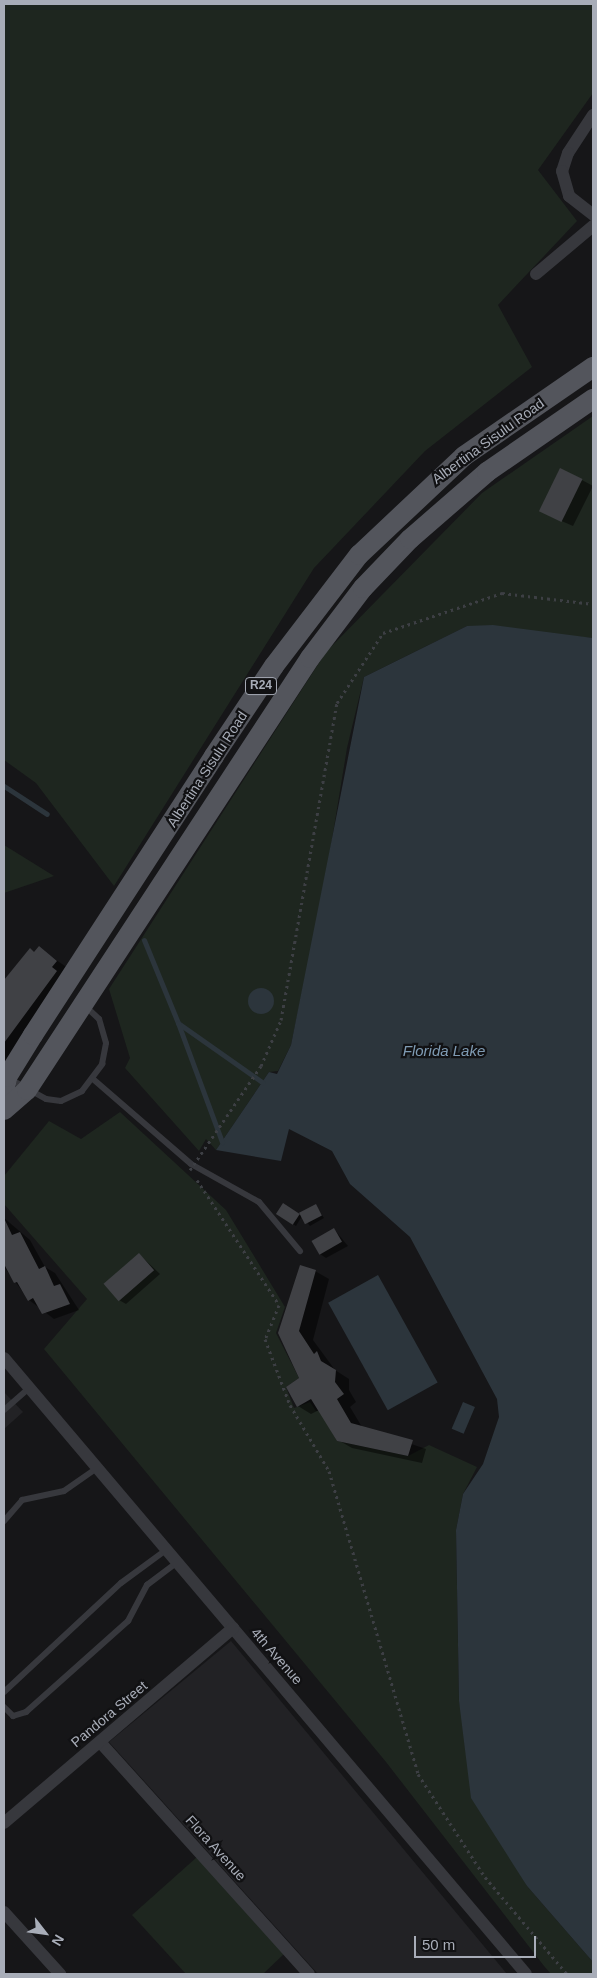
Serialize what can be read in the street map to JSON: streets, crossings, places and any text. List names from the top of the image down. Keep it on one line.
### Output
{"streets":{"main road":["Albertina Sisulu Road","R24"],"street":["4th Avenue","Pandora Street","Flora Avenue"]},"crossings":[["4th Avenue","Pandora Street"],["Pandora Street","Flora Avenue"]],"water":["Florida Lake"],"scale_bar":"50 m","north":"bottom right"}
